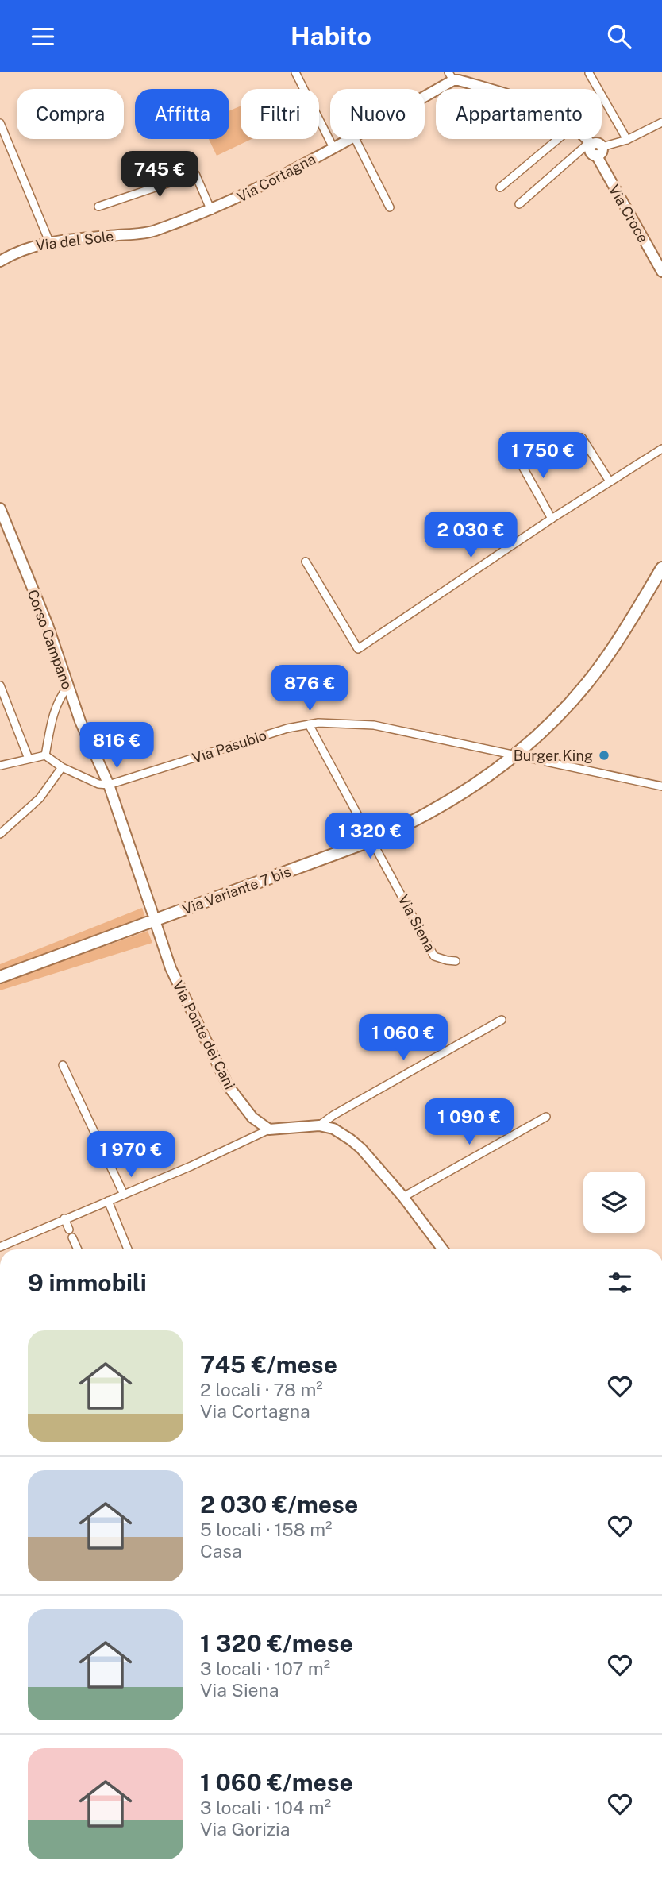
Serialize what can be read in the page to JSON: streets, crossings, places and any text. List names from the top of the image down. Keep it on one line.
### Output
{"streets":{"main road":["Via Variante 7 bis"],"street":["Via Cortagna","Via Croce","Via del Sole","Corso Campano","Via Pasubio","Via Siena","Via Ponte dei Cani"]},"crossings":[["Via Cortagna","Via Croce"],["Via Cortagna","Via del Sole"],["Corso Campano","Via Pasubio"],["Via Pasubio","Via Variante 7 bis"],["Via Pasubio","Via Siena"],["Via Variante 7 bis","Via Siena"]],"places":["Burger King"],"page":{"header":"Habito","chip":["Compra","Affitta","Filtri","Nuovo","Appartamento"],"price":["745 €","1 750 €","2 030 €","876 €","816 €","1 320 €","1 060 €","1 090 €","1 970 €"],"heading":"9 immobili","list":[{"name":"745 €/mese","note":"2 locali · 78 m² · Via Cortagna"},{"name":"2 030 €/mese","note":"5 locali · 158 m² · Casa"},{"name":"1 320 €/mese","note":"3 locali · 107 m² · Via Siena"},{"name":"1 060 €/mese","note":"3 locali · 104 m² · Via Gorizia"}]}}
